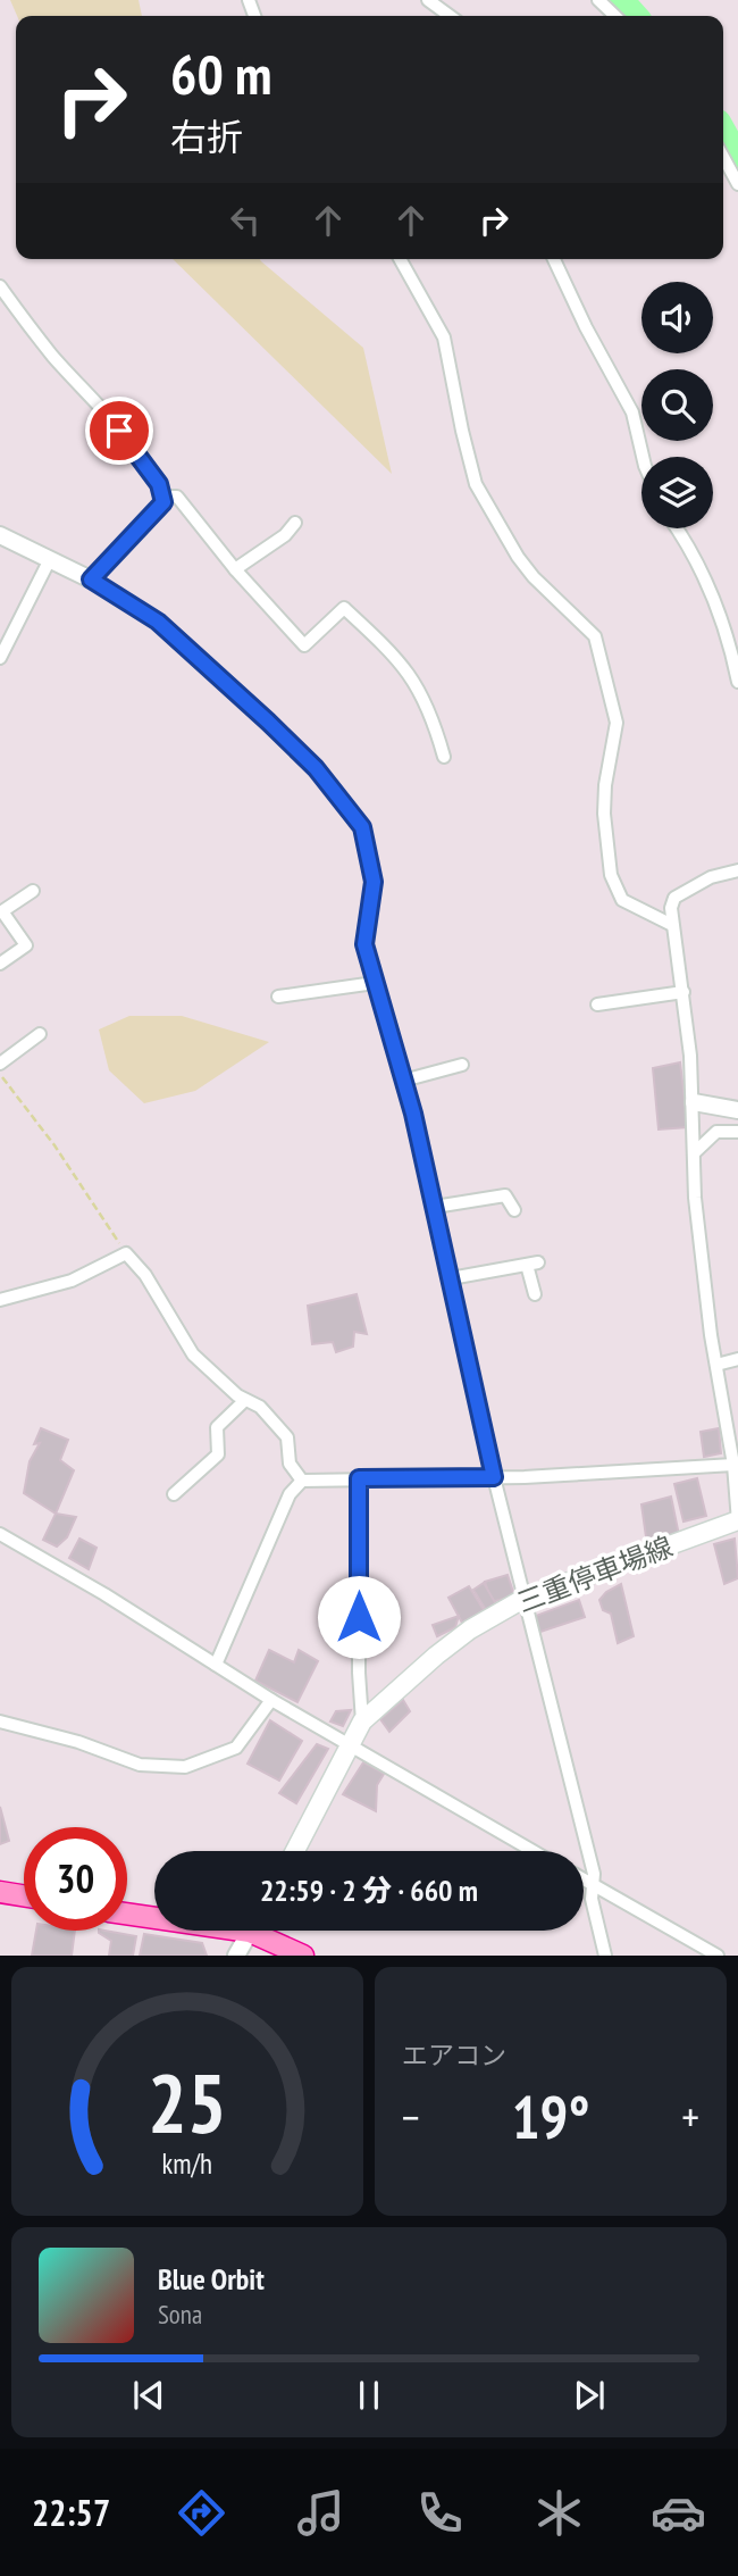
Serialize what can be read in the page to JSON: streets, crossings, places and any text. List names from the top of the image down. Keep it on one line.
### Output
{"streets":{"main road":["三重停車場線"]},"page":{"turn":["60 m","右折"],"limit":"30","trip":"22:59 · 2 分 · 660 m","tile":"エアコン","heat":["−","19°","+"],"song":["Blue Orbit","Sona"],"tabs":"22:57","gauge":["25","km/h"]}}
